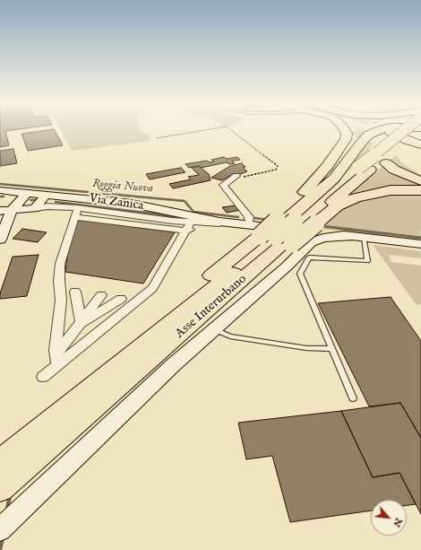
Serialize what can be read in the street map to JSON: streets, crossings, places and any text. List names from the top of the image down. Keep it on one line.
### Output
{"streets":{"highway":["Asse Interurbano"],"main road":["Via Zanica"]},"crossings":[["Via Zanica","Asse Interurbano"]],"water":["Roggia Nuova"],"north":"bottom right"}
